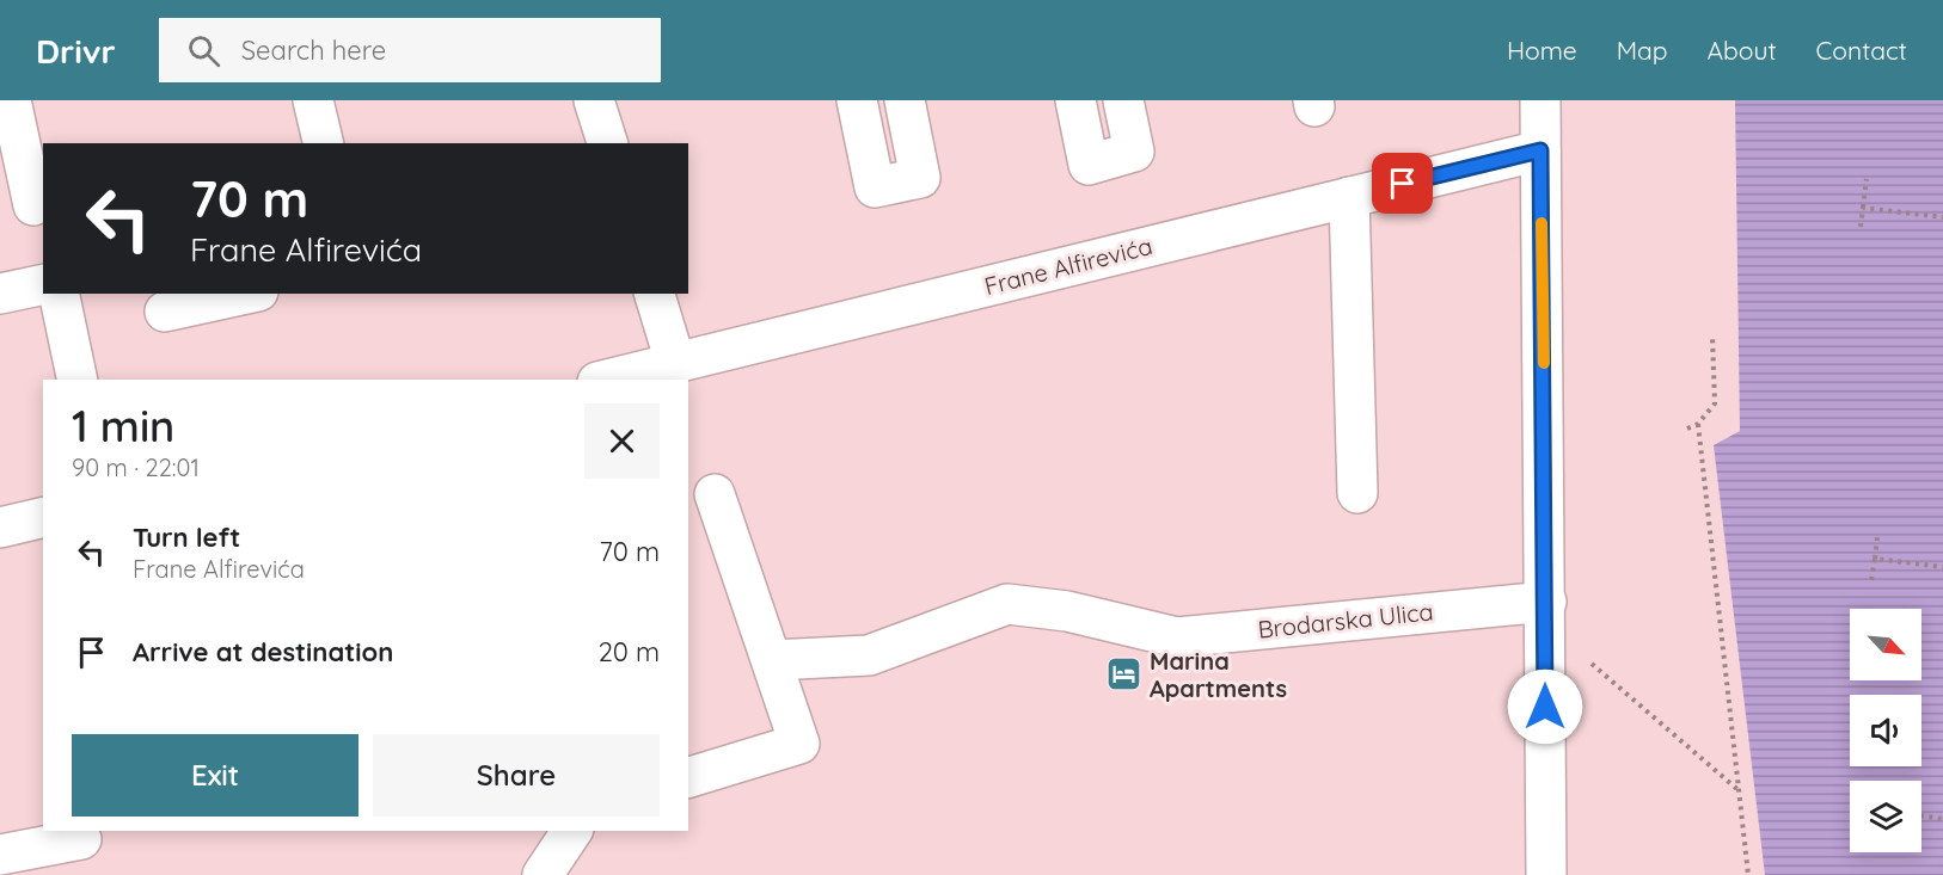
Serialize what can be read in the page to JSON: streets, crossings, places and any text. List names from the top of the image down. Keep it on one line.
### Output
{"streets":{"street":["Frane Alfirevića","Brodarska Ulica"]},"places":{"hotel":["Marina Apartments"]},"north":"bottom right","page":{"header":"Drivr","search":"Search here","nav":["Home","Map","About","Contact"],"turn":["70 m","Frane Alfirevića"],"heading":["1 min","90 m · 22:01"],"list":[{"name":"Turn left","note":"Frane Alfirevića","value":"70 m"},{"name":"Arrive at destination","value":"20 m"}],"buttons":["Exit","Share"]}}
